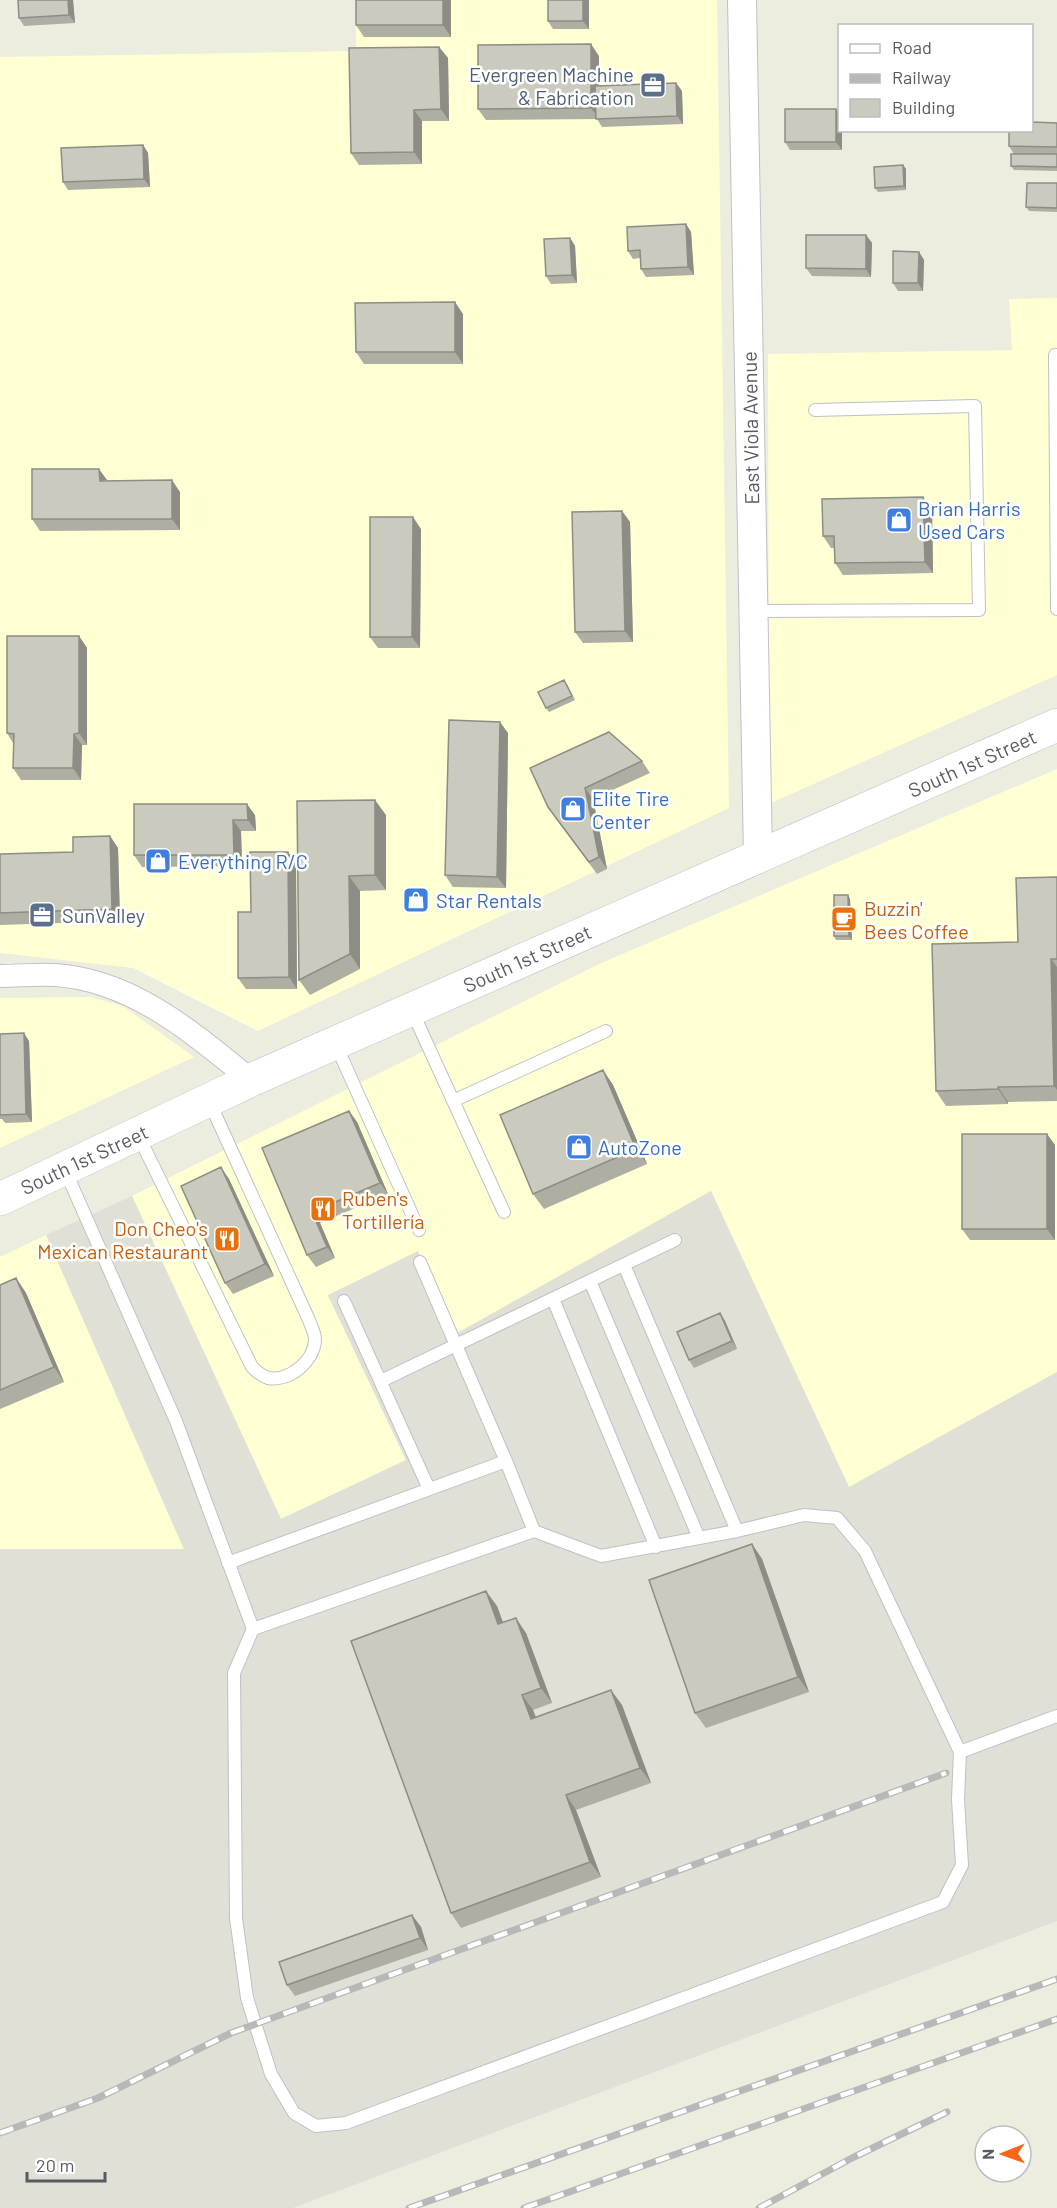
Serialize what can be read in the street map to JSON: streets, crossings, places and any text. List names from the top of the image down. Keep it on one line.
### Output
{"streets":{"main road":["South 1st Street"],"street":["East Viola Avenue"]},"crossings":[["East Viola Avenue","South 1st Street"]],"places":{"office":["Evergreen Machine & Fabrication","SunValley"],"shop":["Brian Harris Used Cars","Elite Tire Center","Everything R/C","Star Rentals","AutoZone"],"cafe":["Buzzin' Bees Coffee"],"restaurant":["Ruben's Tortillería","Don Cheo's Mexican Restaurant"]},"legend":["Road","Railway","Building"],"scale_bar":"20 m","north":"left"}
